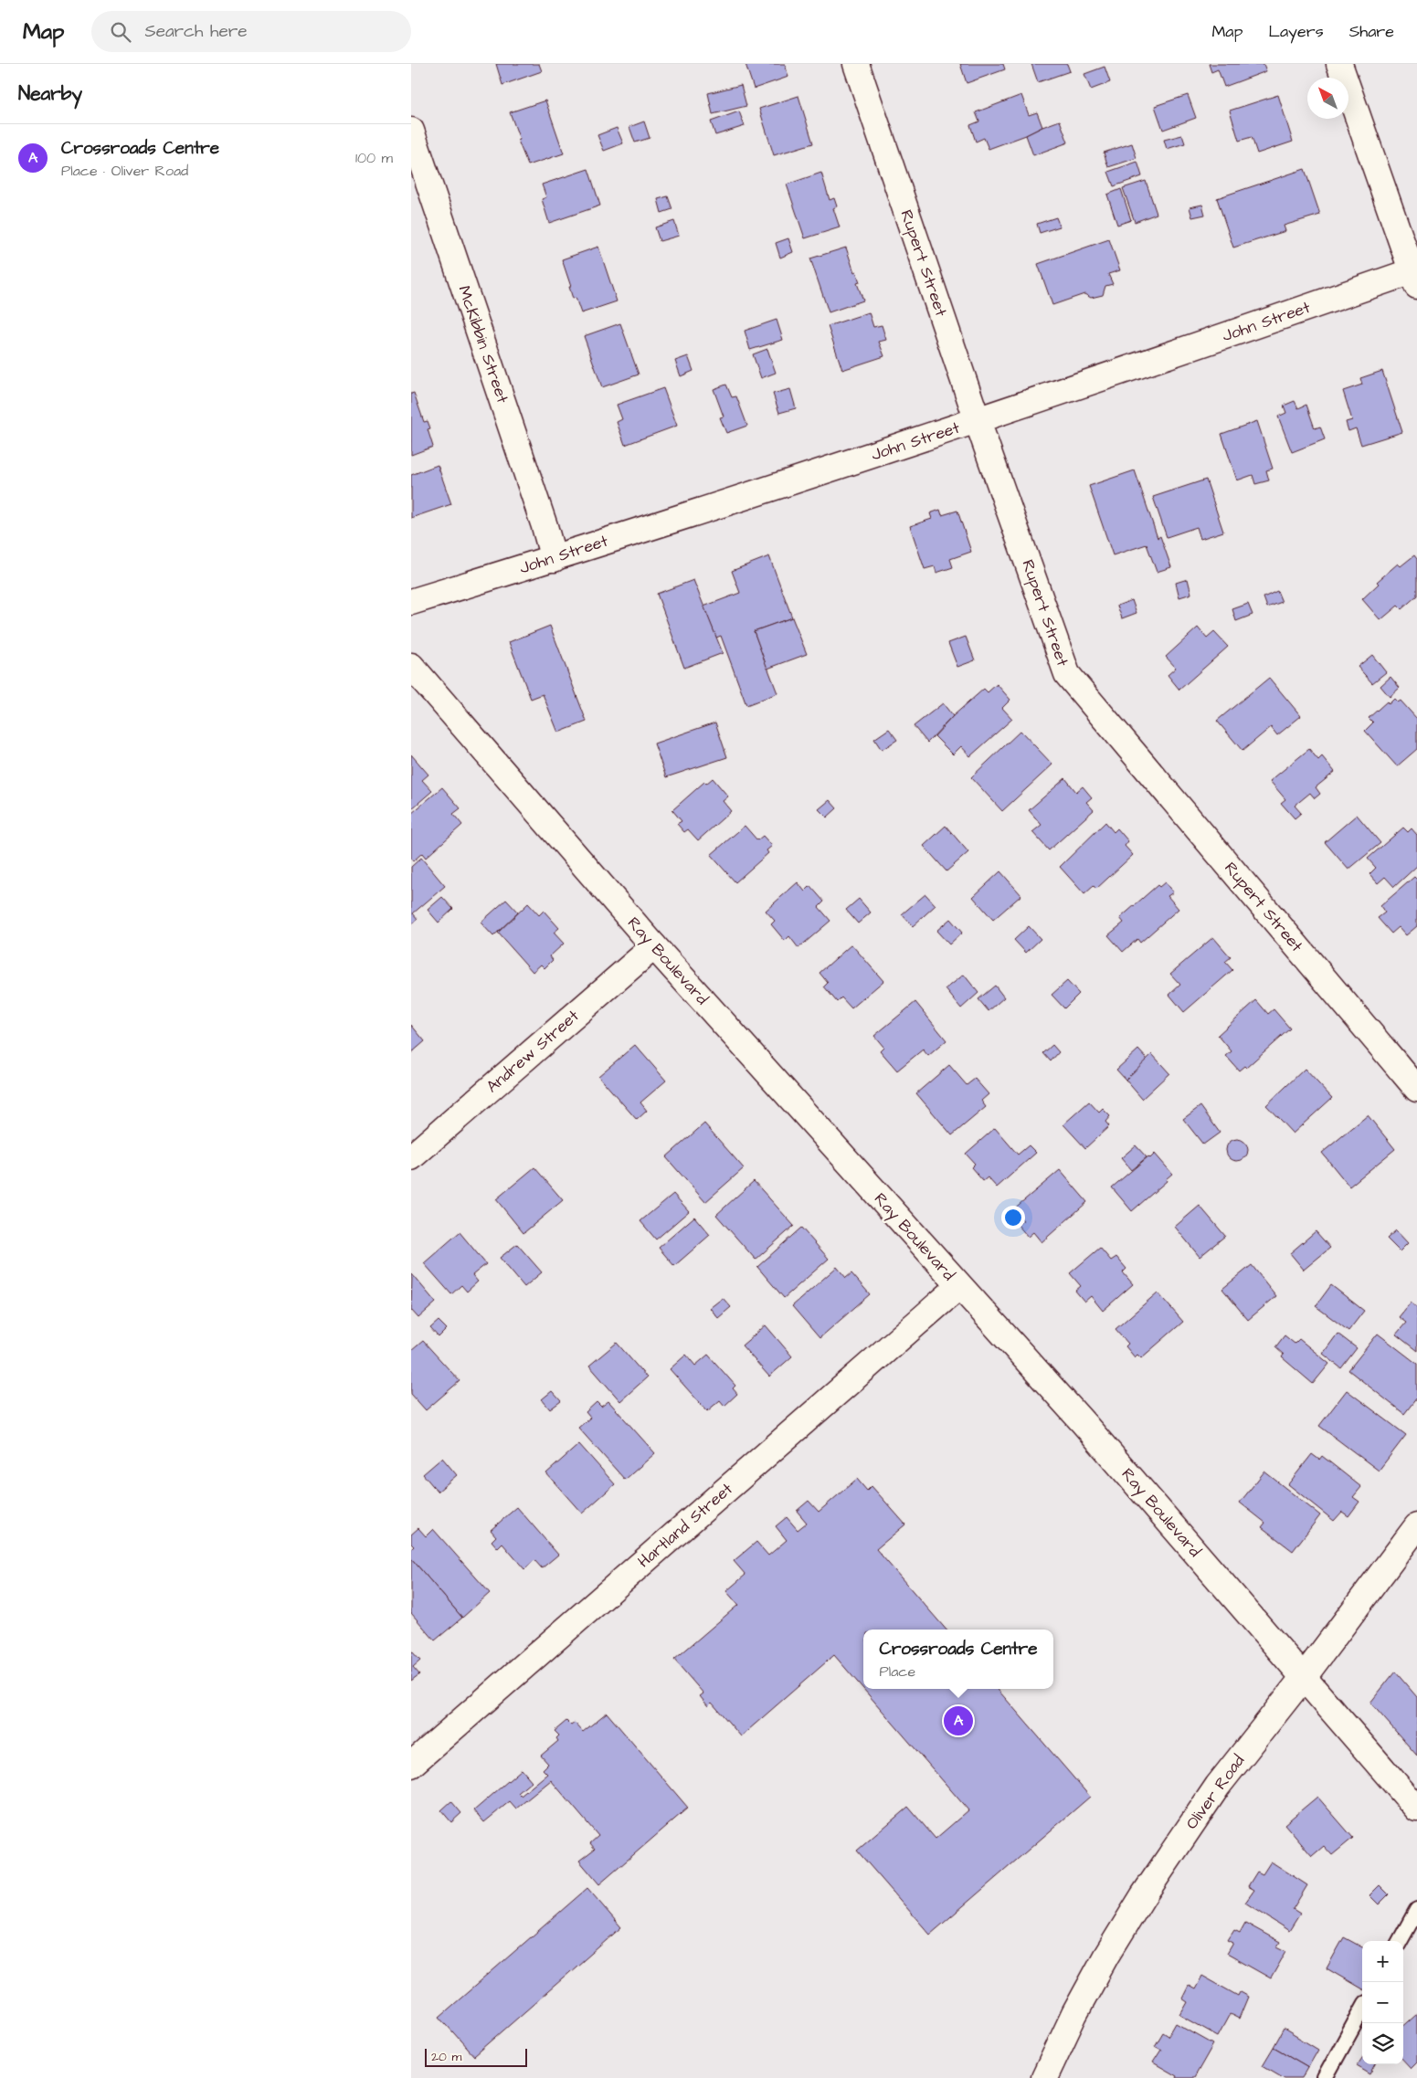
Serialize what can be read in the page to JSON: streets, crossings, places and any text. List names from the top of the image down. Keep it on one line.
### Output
{"streets":{"street":["Rupert Street","John Street","McKibbin Street","Ray Boulevard","Andrew Street","Hartland Street","Oliver Road"]},"crossings":[["Rupert Street","John Street"],["John Street","McKibbin Street"],["Ray Boulevard","Andrew Street"],["Ray Boulevard","Hartland Street"],["Ray Boulevard","Oliver Road"]],"scale_bar":"20 m","north":"top left","page":{"header":"Map","search":"Search here","nav":["Map","Layers","Share"],"heading":"Nearby","list":[{"mark":"A","name":"Crossroads Centre","note":"Place · Oliver Road","value":"100 m"}],"popup":["Crossroads Centre","Place"],"pins":"A","map_buttons":["+","−"],"scale":"20 m"}}
